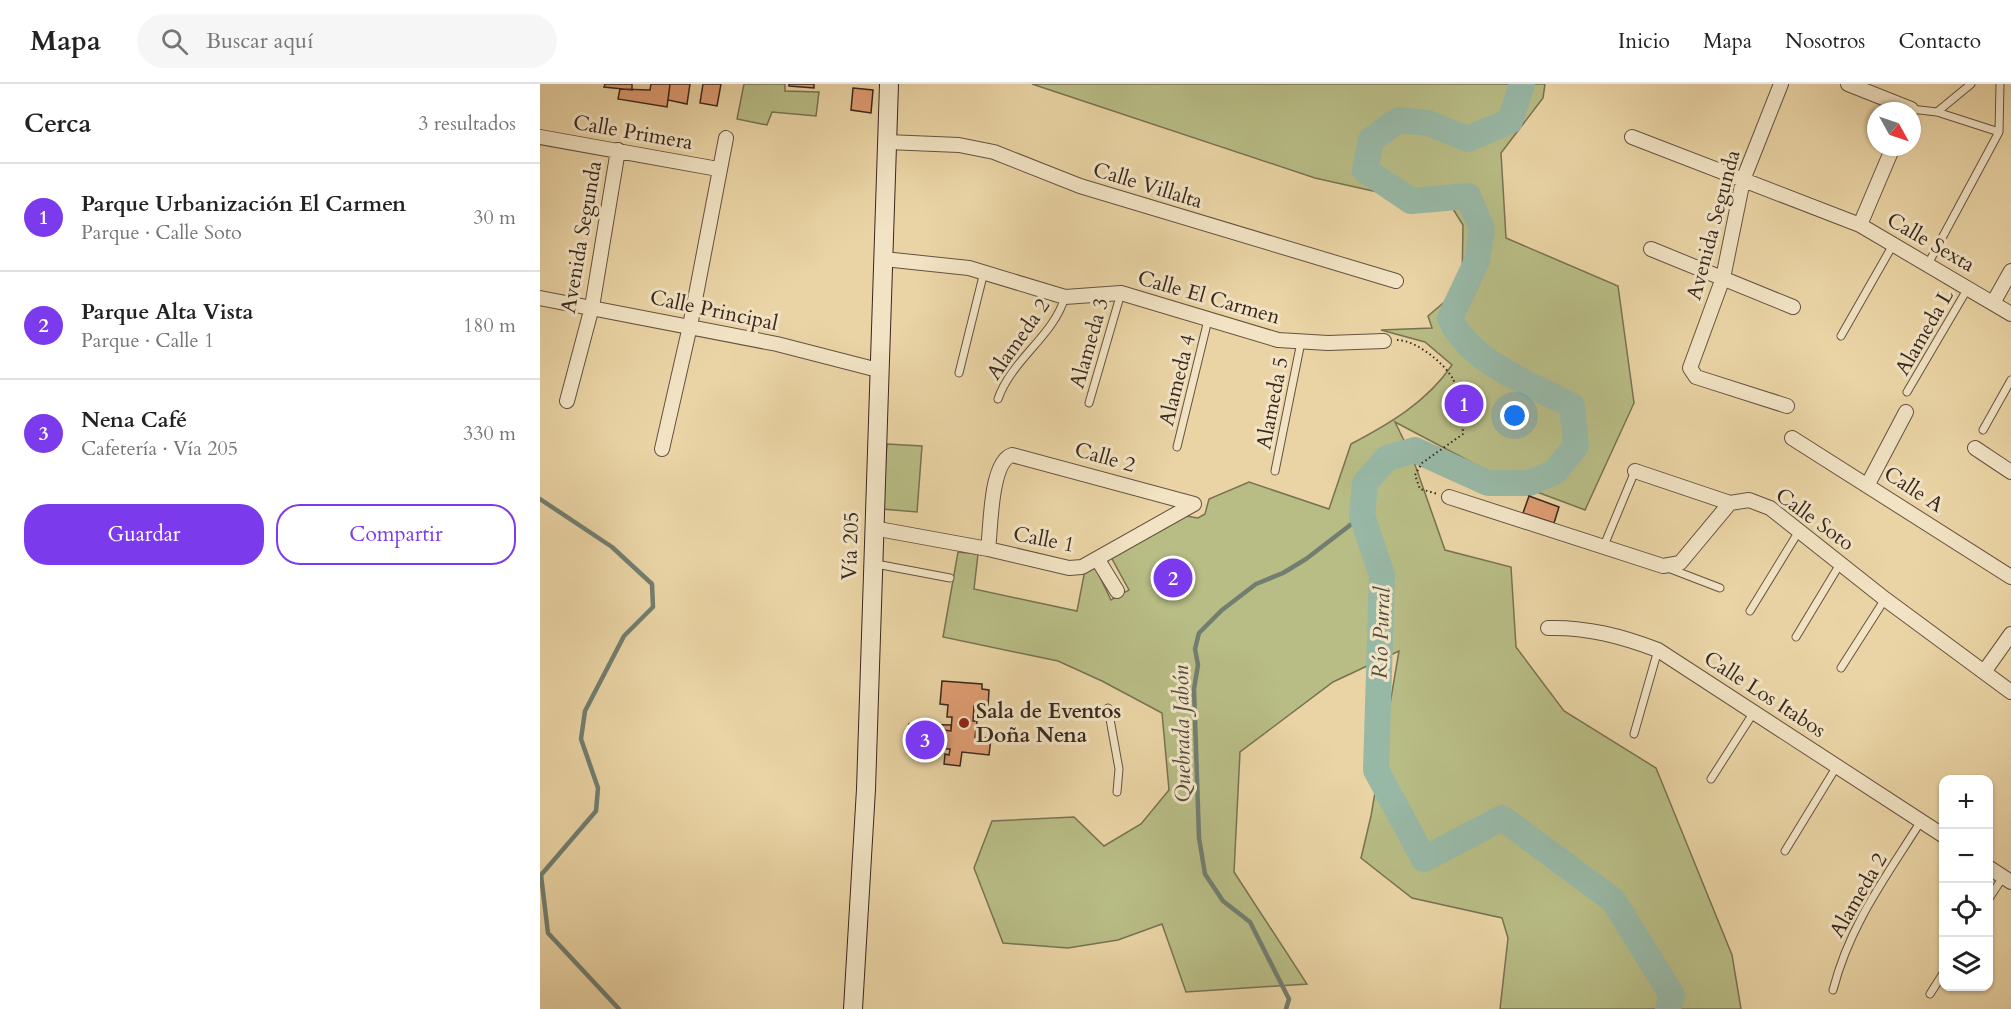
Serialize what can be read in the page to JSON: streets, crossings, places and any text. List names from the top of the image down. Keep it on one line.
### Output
{"streets":{"main road":["Vía 205"],"street":["Calle Primera","Calle Villalta","Avenida Segunda","Calle Sexta","Calle El Carmen","Calle Principal","Calle 2","Calle A","Calle Soto","Calle 1","Calle Los Itabos"],"lane":["Alameda L","Alameda 2","Alameda 3","Alameda 4","Alameda 5"]},"crossings":[["Calle Primera","Avenida Segunda"],["Calle Villalta","Vía 205"],["Avenida Segunda","Calle Sexta"],["Avenida Segunda","Calle Principal"],["Calle Sexta","Alameda L"],["Calle El Carmen","Alameda 2"],["Calle El Carmen","Alameda 3"],["Calle El Carmen","Alameda 4"],["Calle El Carmen","Alameda 5"],["Calle El Carmen","Vía 205"],["Calle Principal","Vía 205"],["Alameda 2","Calle Los Itabos"],["Calle 2","Calle 1"],["Calle 1","Vía 205"]],"water":["Río Purral","Quebrada Jabón"],"places":["Sala de Eventos Doña Nena"],"north":"bottom right","page":{"header":"Mapa","search":"Buscar aquí","nav":["Inicio","Mapa","Nosotros","Contacto"],"heading":["Cerca","3 resultados"],"list":[{"mark":"1","name":"Parque Urbanización El Carmen","note":"Parque · Calle Soto","value":"30 m"},{"mark":"2","name":"Parque Alta Vista","note":"Parque · Calle 1","value":"180 m"},{"mark":"3","name":"Nena Café","note":"Cafetería · Vía 205","value":"330 m"}],"pins":["1","2","3"],"buttons":["Guardar","Compartir"],"map_buttons":["+","−"]}}
